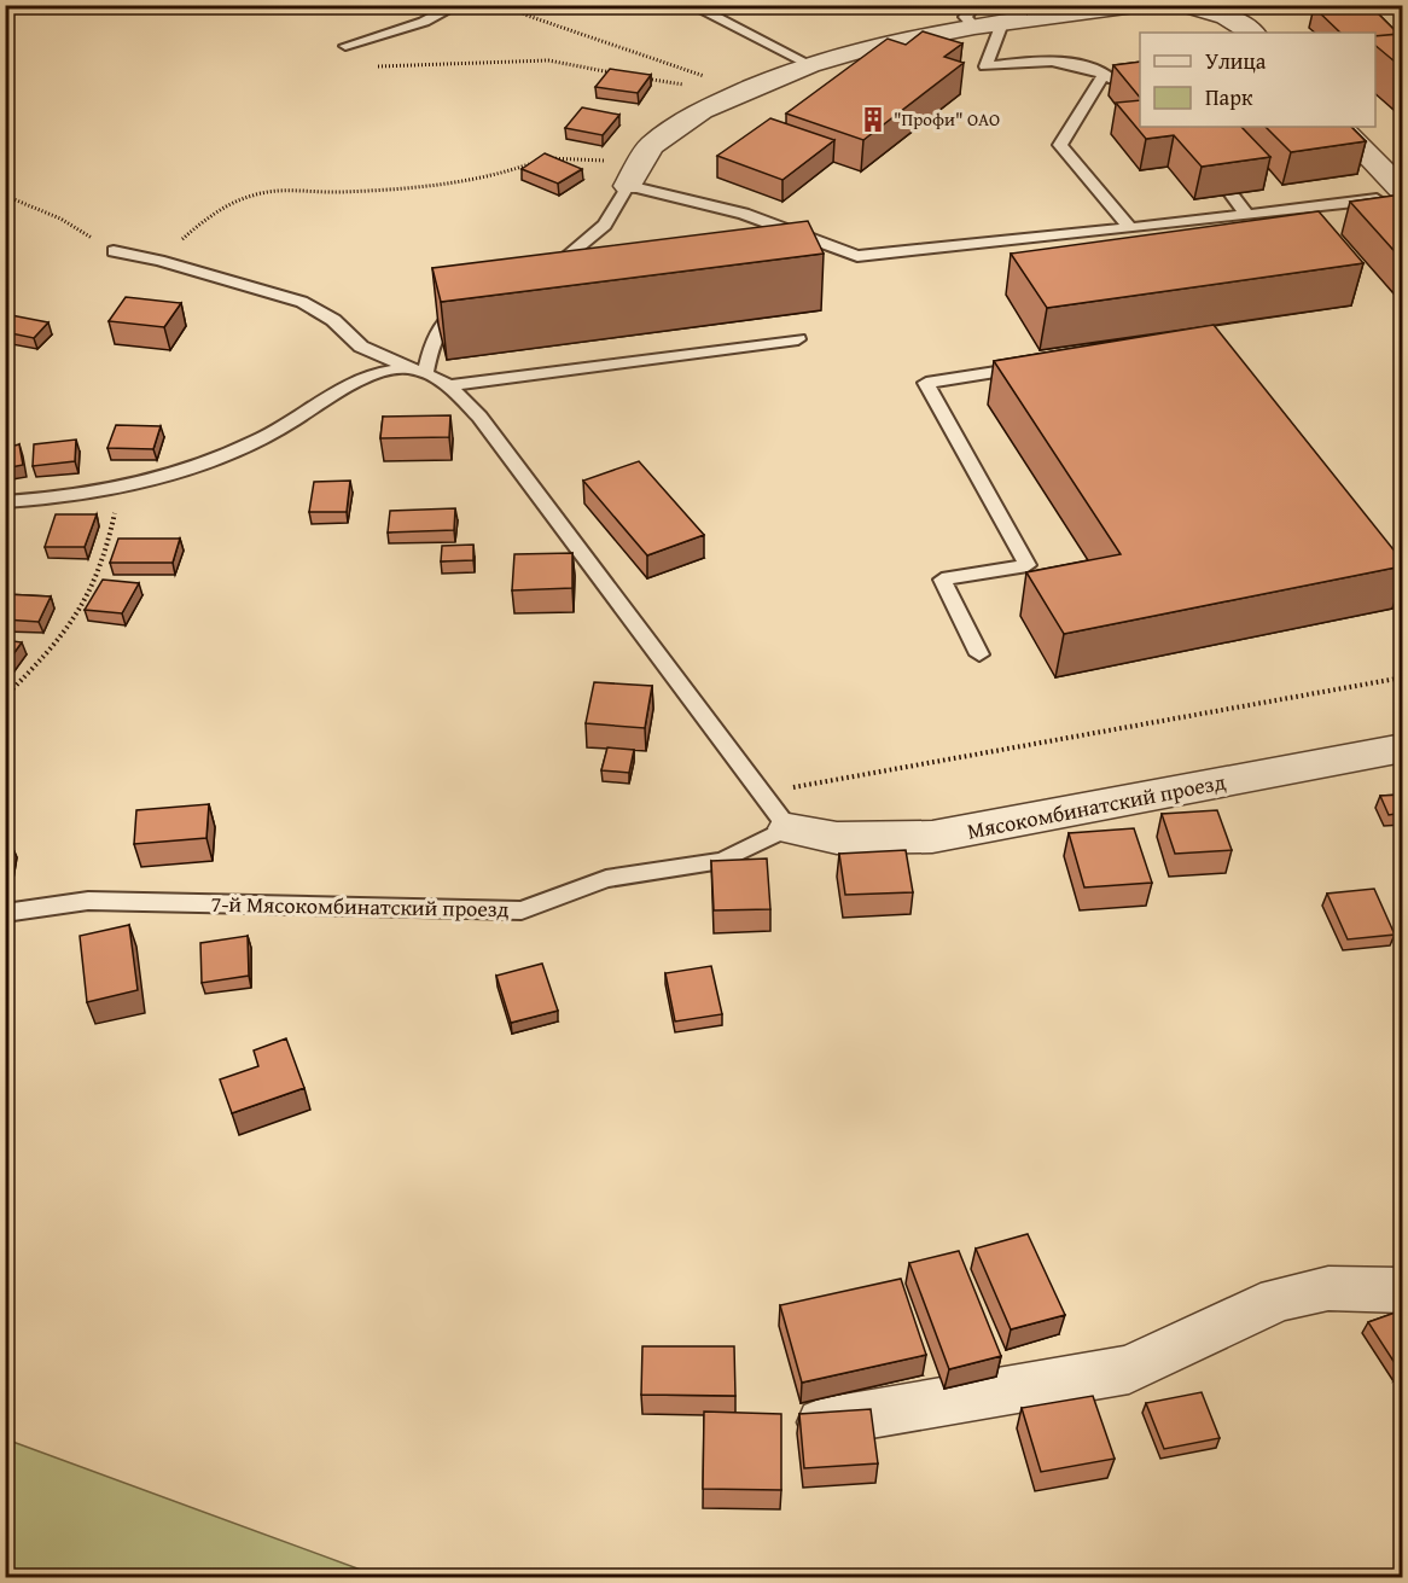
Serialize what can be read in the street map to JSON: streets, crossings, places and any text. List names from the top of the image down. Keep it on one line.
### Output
{"streets":{"street":["Мясокомбинатский проезд"],"lane":["7-й Мясокомбинатский проезд"]},"crossings":[["Мясокомбинатский проезд","7-й Мясокомбинатский проезд"]],"places":{"building":["\"Профи\" ОАО"]},"legend":["Улица","Парк"]}
